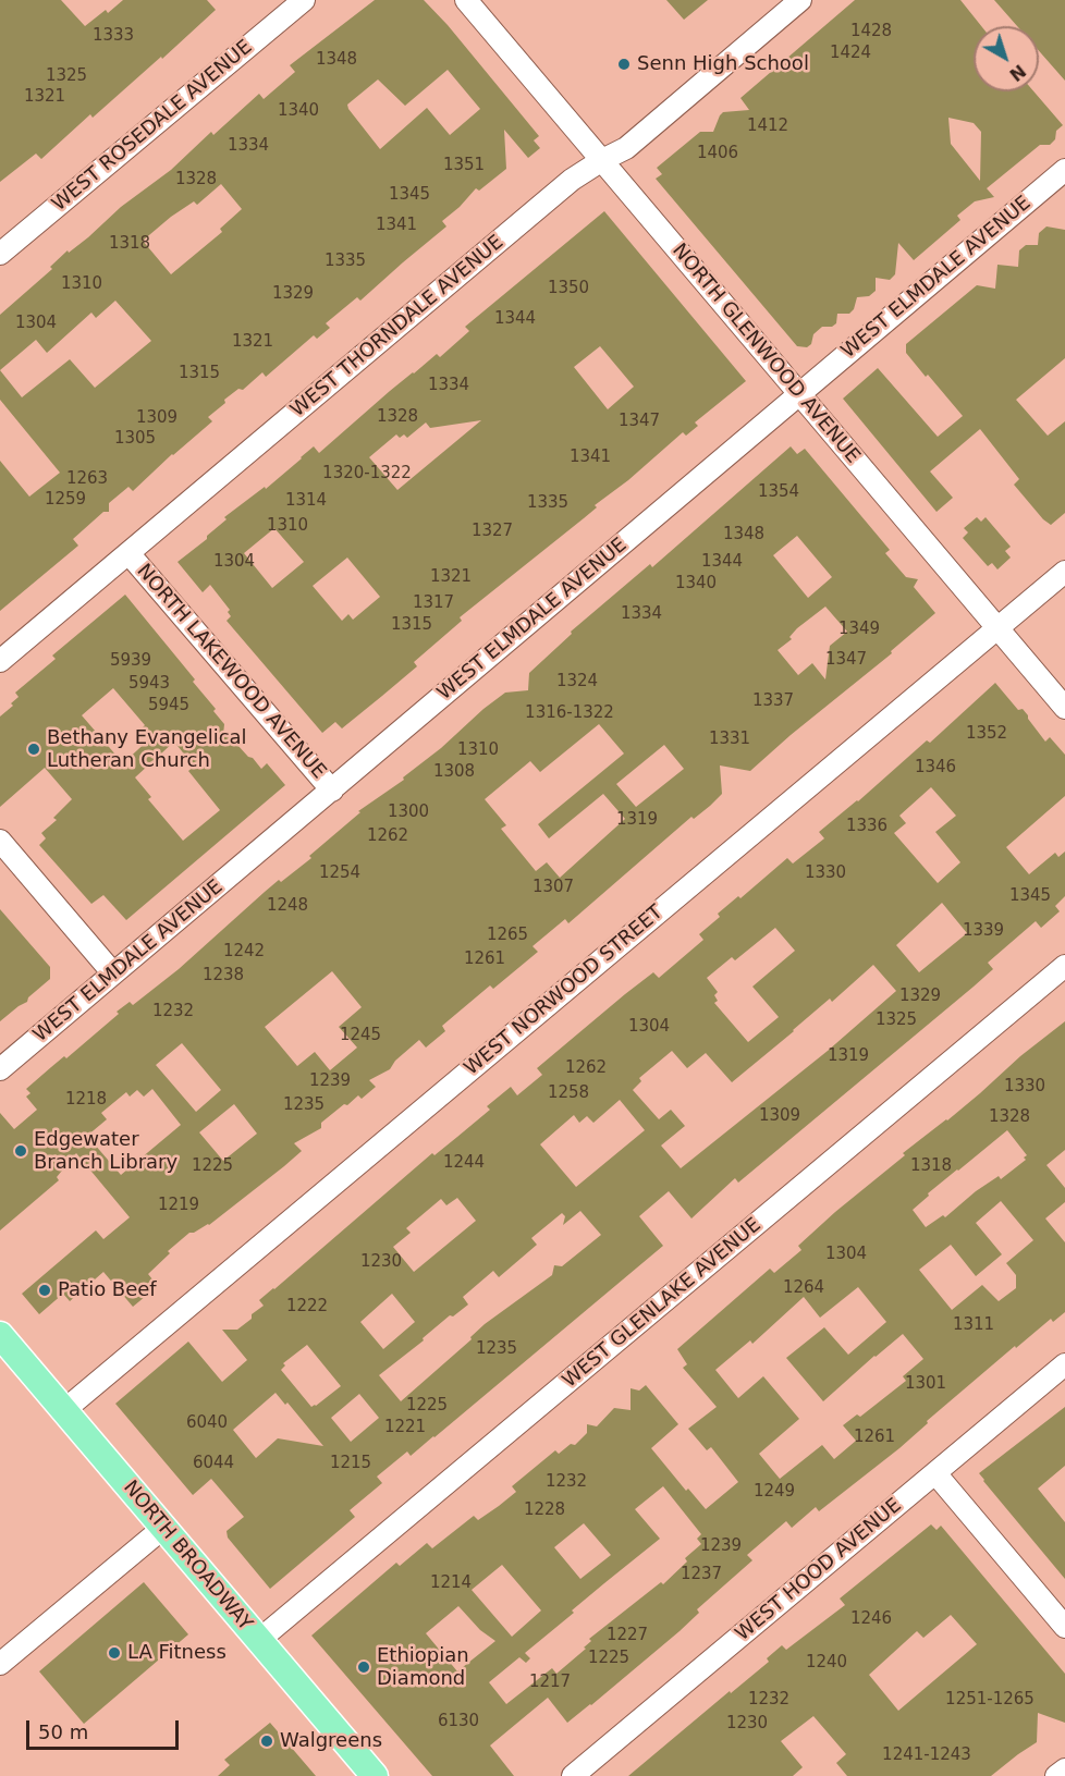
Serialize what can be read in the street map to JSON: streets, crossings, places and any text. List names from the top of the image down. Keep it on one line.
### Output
{"streets":{"main road":["NORTH BROADWAY"],"street":["WEST ROSEDALE AVENUE","WEST ELMDALE AVENUE","WEST THORNDALE AVENUE","NORTH GLENWOOD AVENUE","NORTH LAKEWOOD AVENUE","WEST NORWOOD STREET","WEST GLENLAKE AVENUE","WEST HOOD AVENUE"]},"crossings":[["WEST ELMDALE AVENUE","NORTH GLENWOOD AVENUE"],["WEST ELMDALE AVENUE","NORTH LAKEWOOD AVENUE"],["WEST THORNDALE AVENUE","NORTH GLENWOOD AVENUE"],["WEST THORNDALE AVENUE","NORTH LAKEWOOD AVENUE"],["NORTH GLENWOOD AVENUE","WEST NORWOOD STREET"],["WEST NORWOOD STREET","NORTH BROADWAY"],["WEST GLENLAKE AVENUE","NORTH BROADWAY"]],"places":["Senn High School","Bethany Evangelical Lutheran Church","Edgewater Branch Library","Patio Beef","LA Fitness","Ethiopian Diamond","Walgreens"],"house_numbers":["1428","1333","1424","1348","1325","1321","1340","1412","1334","1406","1351","1328","1345","1341","1318","1335","1310","1350","1329","1344","1304","1321","1315","1334","1328","1309","1347","1305","1341","1320-1322","1263","1354","1259","1314","1335","1310","1327","1348","1304","1344","1321","1340","1317","1334","1315","1349","1347","5939","1324","5943","1337","5945","1316-1322","1352","1331","1310","1346","1308","1300","1319","1336","1262","1254","1330","1307","1345","1248","1339","1265","1242","1261","1238","1329","1232","1325","1304","1245","1319","1262","1239","1330","1258","1218","1235","1309","1328","1244","1225","1318","1219","1304","1230","1264","1222","1311","1235","1301","1225","6040","1221","1261","6044","1215","1232","1249","1228","1239","1237","1214","1246","1227","1225","1240","1217","1232","1251-1265","6130","1230","1241-1243"],"scale_bar":"50 m","north":"bottom right"}
